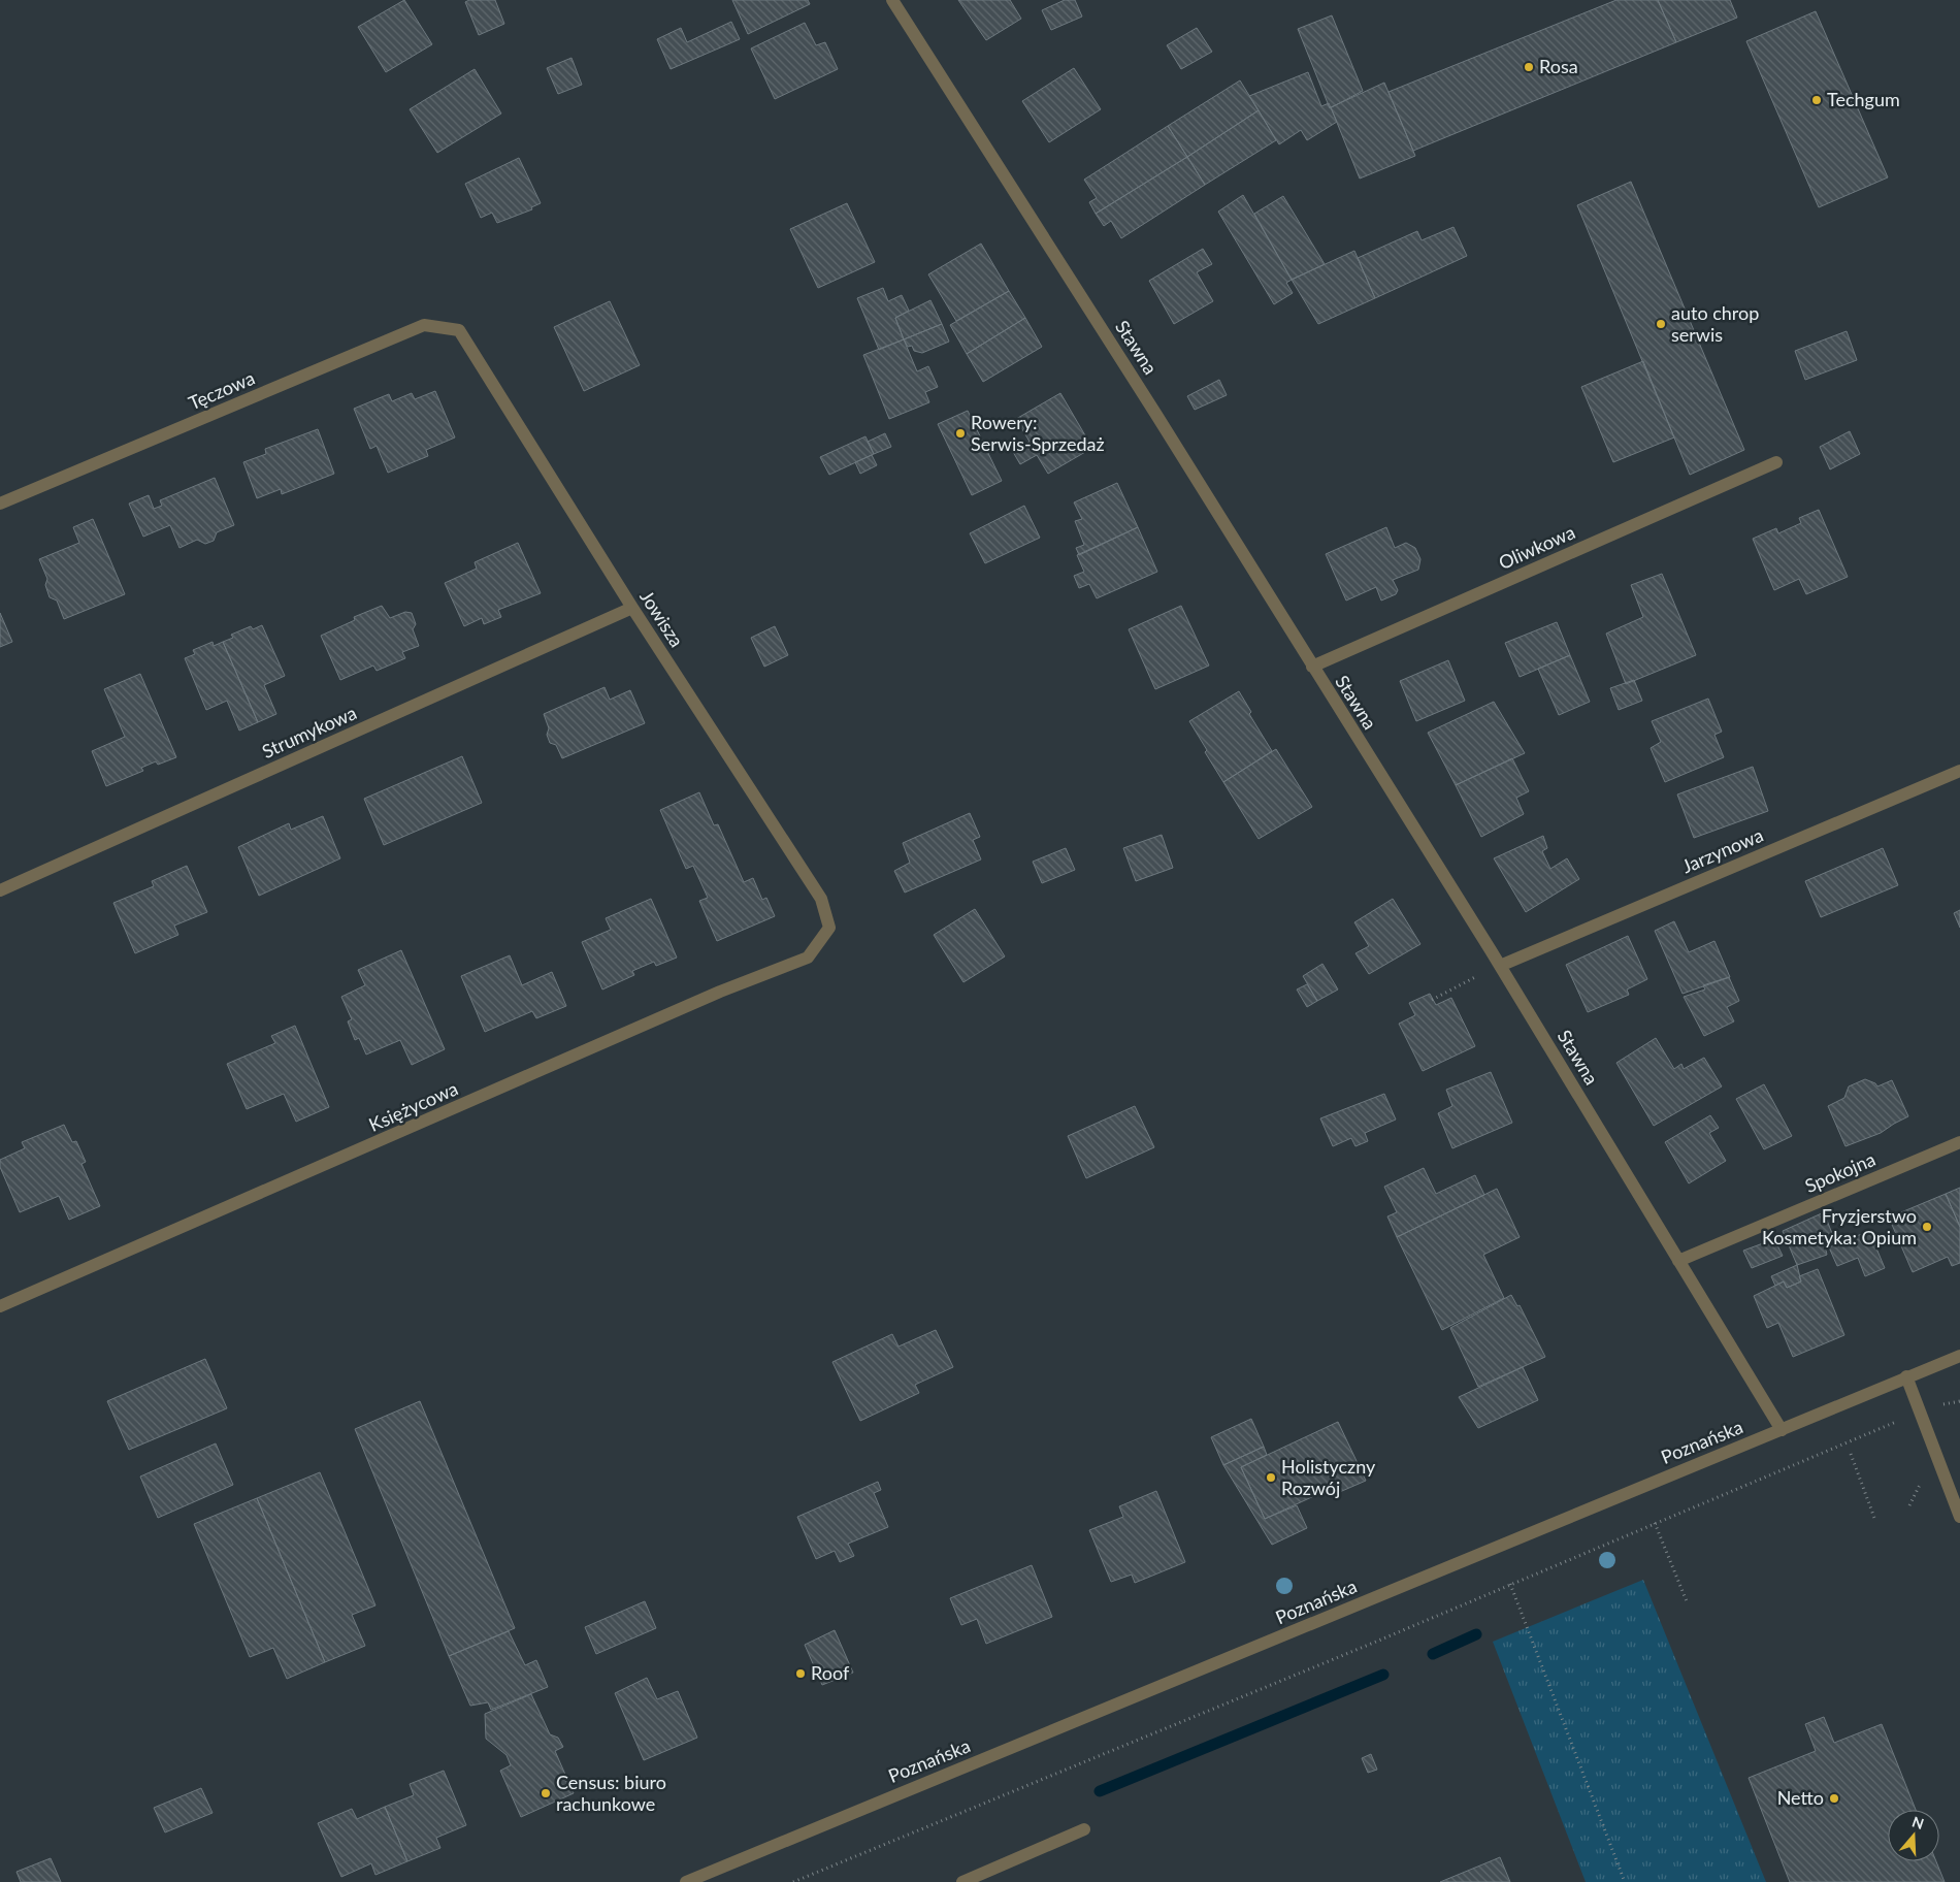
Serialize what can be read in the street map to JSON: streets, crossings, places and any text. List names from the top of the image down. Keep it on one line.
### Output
{"streets":{"street":["Stawna","Tęczowa","Oliwkowa","Jowisza","Strumykowa","Jarzynowa","Księżycowa","Spokojna","Poznańska"]},"crossings":[["Stawna","Oliwkowa"],["Stawna","Jarzynowa"],["Stawna","Spokojna"],["Stawna","Poznańska"],["Tęczowa","Jowisza"],["Jowisza","Strumykowa"],["Jowisza","Księżycowa"]],"places":["Rosa","Techgum","auto chrop serwis","Rowery: Serwis-Sprzedaż","Fryzjerstwo Kosmetyka: Opium","Holistyczny Rozwój","Roof","Census: biuro rachunkowe","Netto"],"north":"top"}
